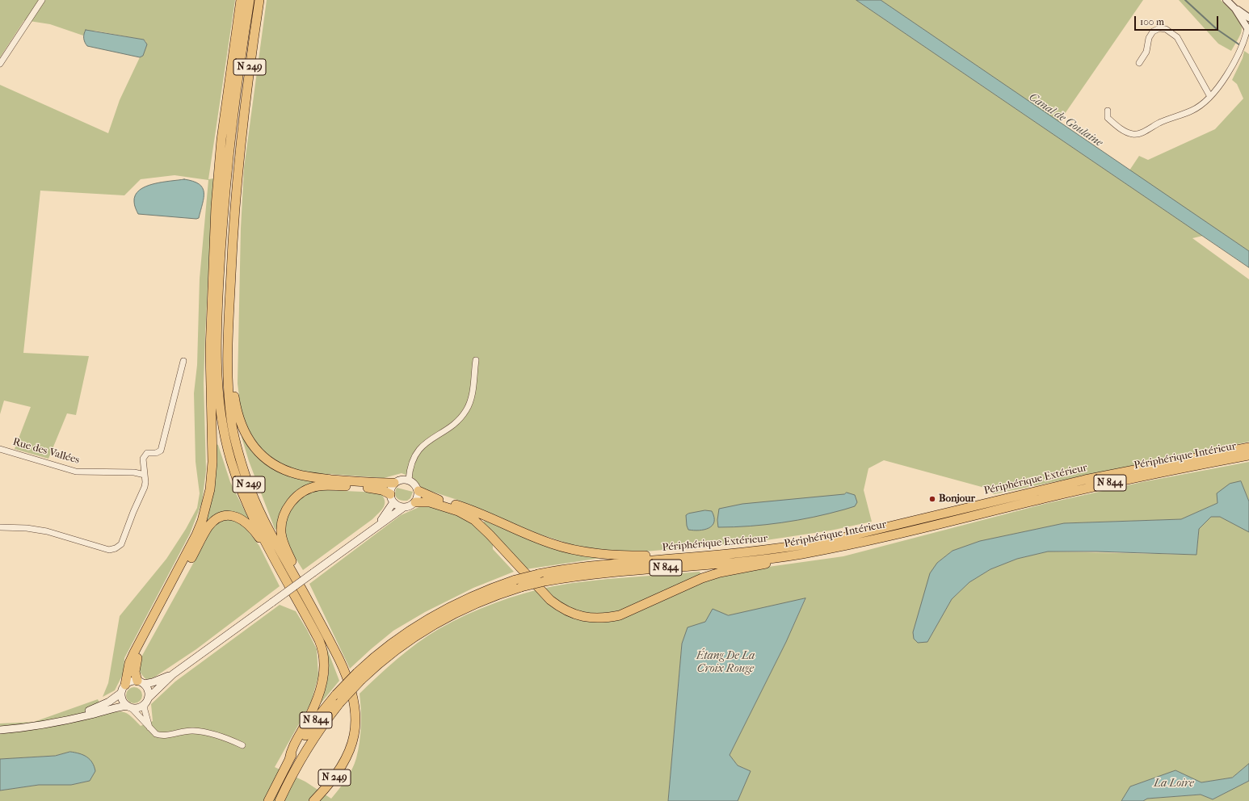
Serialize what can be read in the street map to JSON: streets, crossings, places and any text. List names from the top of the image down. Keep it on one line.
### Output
{"streets":{"highway":["N 249","Périphérique Intérieur","Périphérique Extérieur","N 844"],"street":["Rue des Vallées"]},"crossings":[["N 249","Périphérique Extérieur"],["N 249","N 844"],["Périphérique Intérieur","Périphérique Extérieur"],["Périphérique Extérieur","N 844"]],"water":["Canal de Goulaine","Étang De La Croix Rouge","La Loire"],"places":["Bonjour"],"scale_bar":"100 m"}
